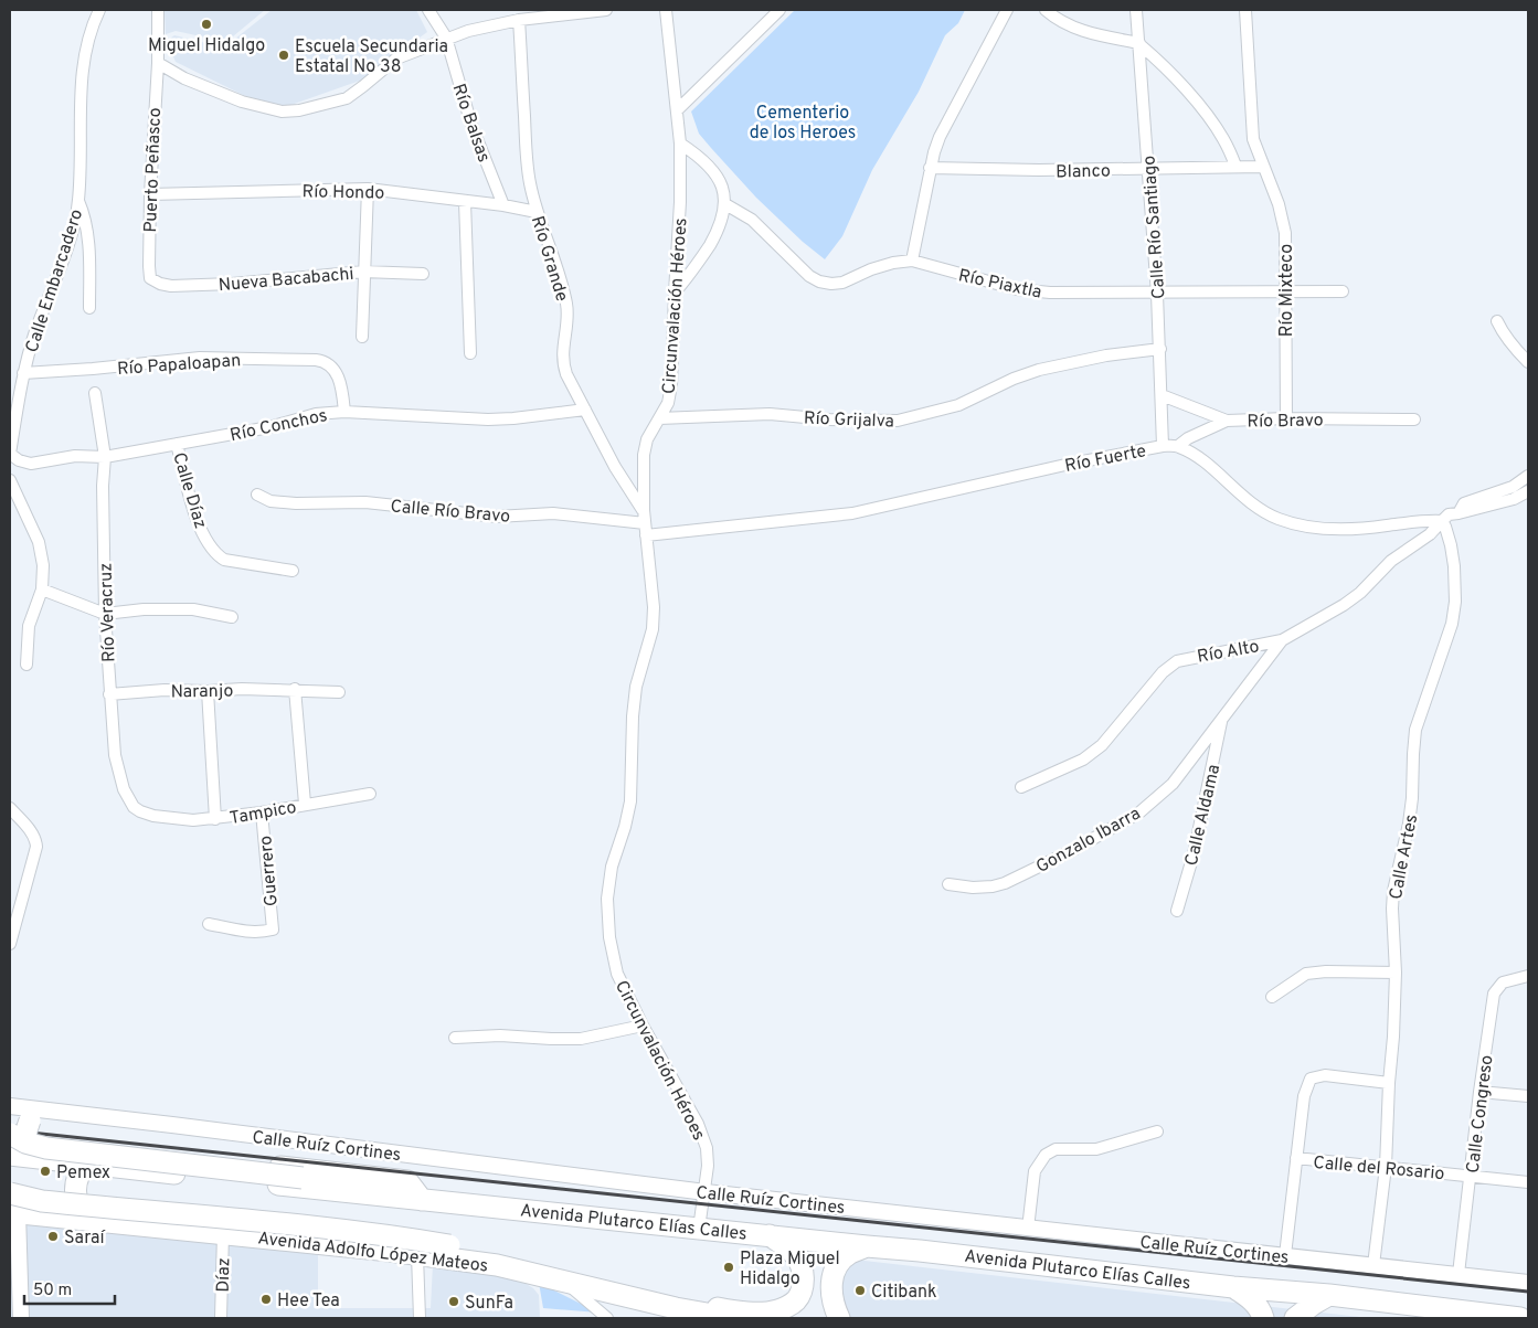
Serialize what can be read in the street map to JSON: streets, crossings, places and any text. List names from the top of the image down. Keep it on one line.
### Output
{"streets":{"highway":["Avenida Plutarco Elías Calles","Avenida Adolfo López Mateos"],"street":["Río Balsas","Puerto Peñasco","Blanco","Río Hondo","Calle Río Santiago","Río Grande","Nueva Bacabachi","Calle Embarcadero","Río Piaxtla","Río Mixteco","Circunvalación Héroes","Río Papaloapan","Río Grijalva","Río Bravo","Río Conchos","Río Fuerte","Calle Díaz","Calle Río Bravo","Río Veracruz","Río Alto","Naranjo","Tampico","Calle Aldama","Gonzalo Ibarra","Calle Artes","Guerrero","Calle Congreso","Calle Ruíz Cortines","Calle del Rosario","Díaz"]},"crossings":[["Río Balsas","Río Hondo"],["Puerto Peñasco","Río Hondo"],["Puerto Peñasco","Nueva Bacabachi"],["Blanco","Calle Río Santiago"],["Blanco","Río Mixteco"],["Río Hondo","Río Grande"],["Calle Río Santiago","Río Piaxtla"],["Calle Río Santiago","Río Grijalva"],["Calle Río Santiago","Río Bravo"],["Calle Río Santiago","Río Fuerte"],["Río Grande","Circunvalación Héroes"],["Río Grande","Río Conchos"],["Calle Embarcadero","Río Papaloapan"],["Calle Embarcadero","Río Conchos"],["Río Piaxtla","Río Mixteco"],["Río Mixteco","Río Bravo"],["Circunvalación Héroes","Río Grijalva"],["Circunvalación Héroes","Río Fuerte"],["Circunvalación Héroes","Calle Río Bravo"],["Circunvalación Héroes","Calle Ruíz Cortines"],["Circunvalación Héroes","Avenida Plutarco Elías Calles"],["Río Papaloapan","Río Conchos"],["Río Conchos","Calle Díaz"],["Río Conchos","Río Veracruz"],["Río Fuerte","Calle Río Bravo"],["Río Veracruz","Naranjo"],["Río Veracruz","Tampico"],["Río Alto","Gonzalo Ibarra"],["Río Alto","Calle Artes"],["Tampico","Guerrero"],["Calle Aldama","Gonzalo Ibarra"],["Calle Artes","Calle Ruíz Cortines"],["Calle Artes","Calle del Rosario"],["Calle Congreso","Calle Ruíz Cortines"],["Calle Congreso","Calle del Rosario"],["Avenida Adolfo López Mateos","Díaz"]],"parks":["Cementerio de los Heroes"],"places":["Miguel Hidalgo","Escuela Secundaria Estatal No 38","Pemex","Saraí","Plaza Miguel Hidalgo","Citibank","Hee Tea","SunFa"],"scale_bar":"50 m"}
